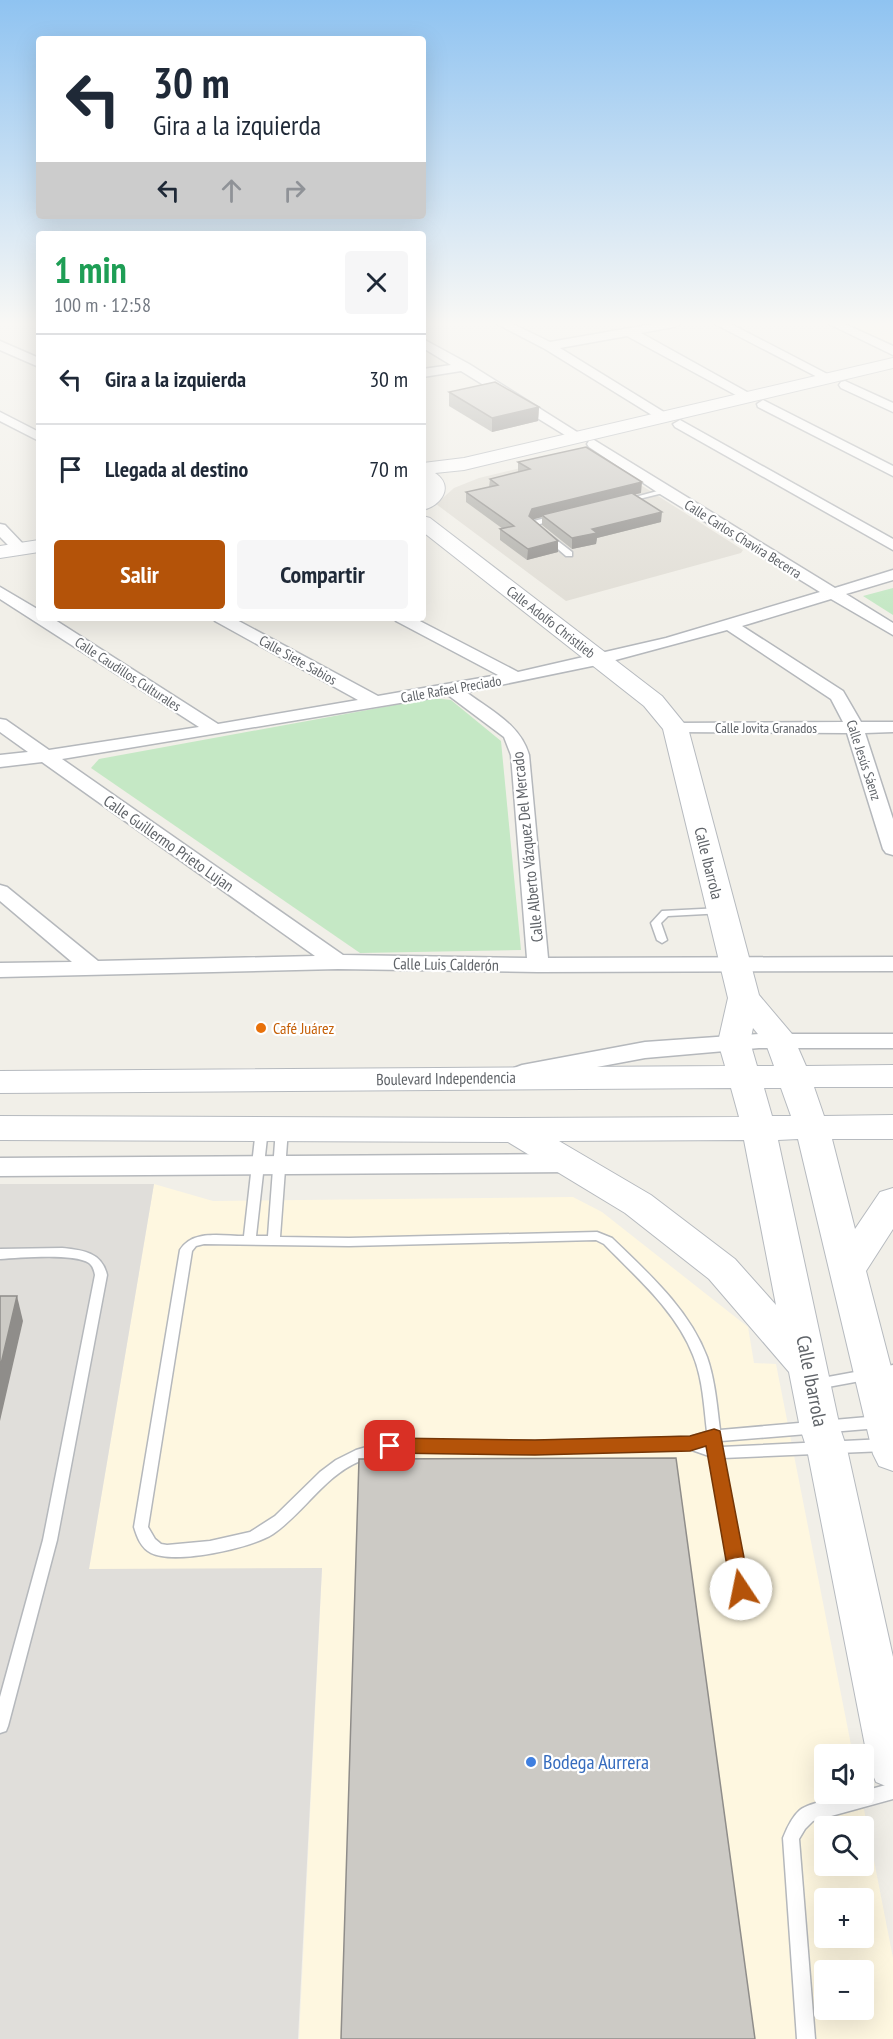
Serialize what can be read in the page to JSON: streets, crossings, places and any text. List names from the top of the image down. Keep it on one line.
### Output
{"streets":{"main road":["Calle Adolfo Christlieb","Calle Ibarrola","Boulevard Independencia"],"street":["Calle Carlos Chavira Becerra","Calle Siete Sabios","Calle Caudillos Culturales","Calle Rafael Preciado","Calle Jovita Granados","Calle Jesús Sáenz","Calle Guillermo Prieto Lujan","Calle Alberto Vázquez Del Mercado","Calle Luis Calderón"]},"crossings":[["Calle Carlos Chavira Becerra","Calle Rafael Preciado"],["Calle Adolfo Christlieb","Calle Rafael Preciado"],["Calle Adolfo Christlieb","Calle Jovita Granados"],["Calle Adolfo Christlieb","Calle Ibarrola"],["Calle Siete Sabios","Calle Rafael Preciado"],["Calle Caudillos Culturales","Calle Rafael Preciado"],["Calle Rafael Preciado","Calle Jesús Sáenz"],["Calle Rafael Preciado","Calle Guillermo Prieto Lujan"],["Calle Rafael Preciado","Calle Alberto Vázquez Del Mercado"],["Calle Jovita Granados","Calle Jesús Sáenz"],["Calle Jovita Granados","Calle Ibarrola"],["Calle Guillermo Prieto Lujan","Calle Luis Calderón"],["Calle Alberto Vázquez Del Mercado","Calle Luis Calderón"],["Calle Ibarrola","Calle Luis Calderón"],["Calle Ibarrola","Boulevard Independencia"]],"places":["Café Juárez","Bodega Aurrera"],"page":{"turn":["30 m","Gira a la izquierda"],"heading":["1 min","100 m · 12:58"],"list":[{"name":"Gira a la izquierda","value":"30 m"},{"name":"Llegada al destino","value":"70 m"}],"buttons":["Salir","Compartir"],"map_buttons":["+","−"]}}
